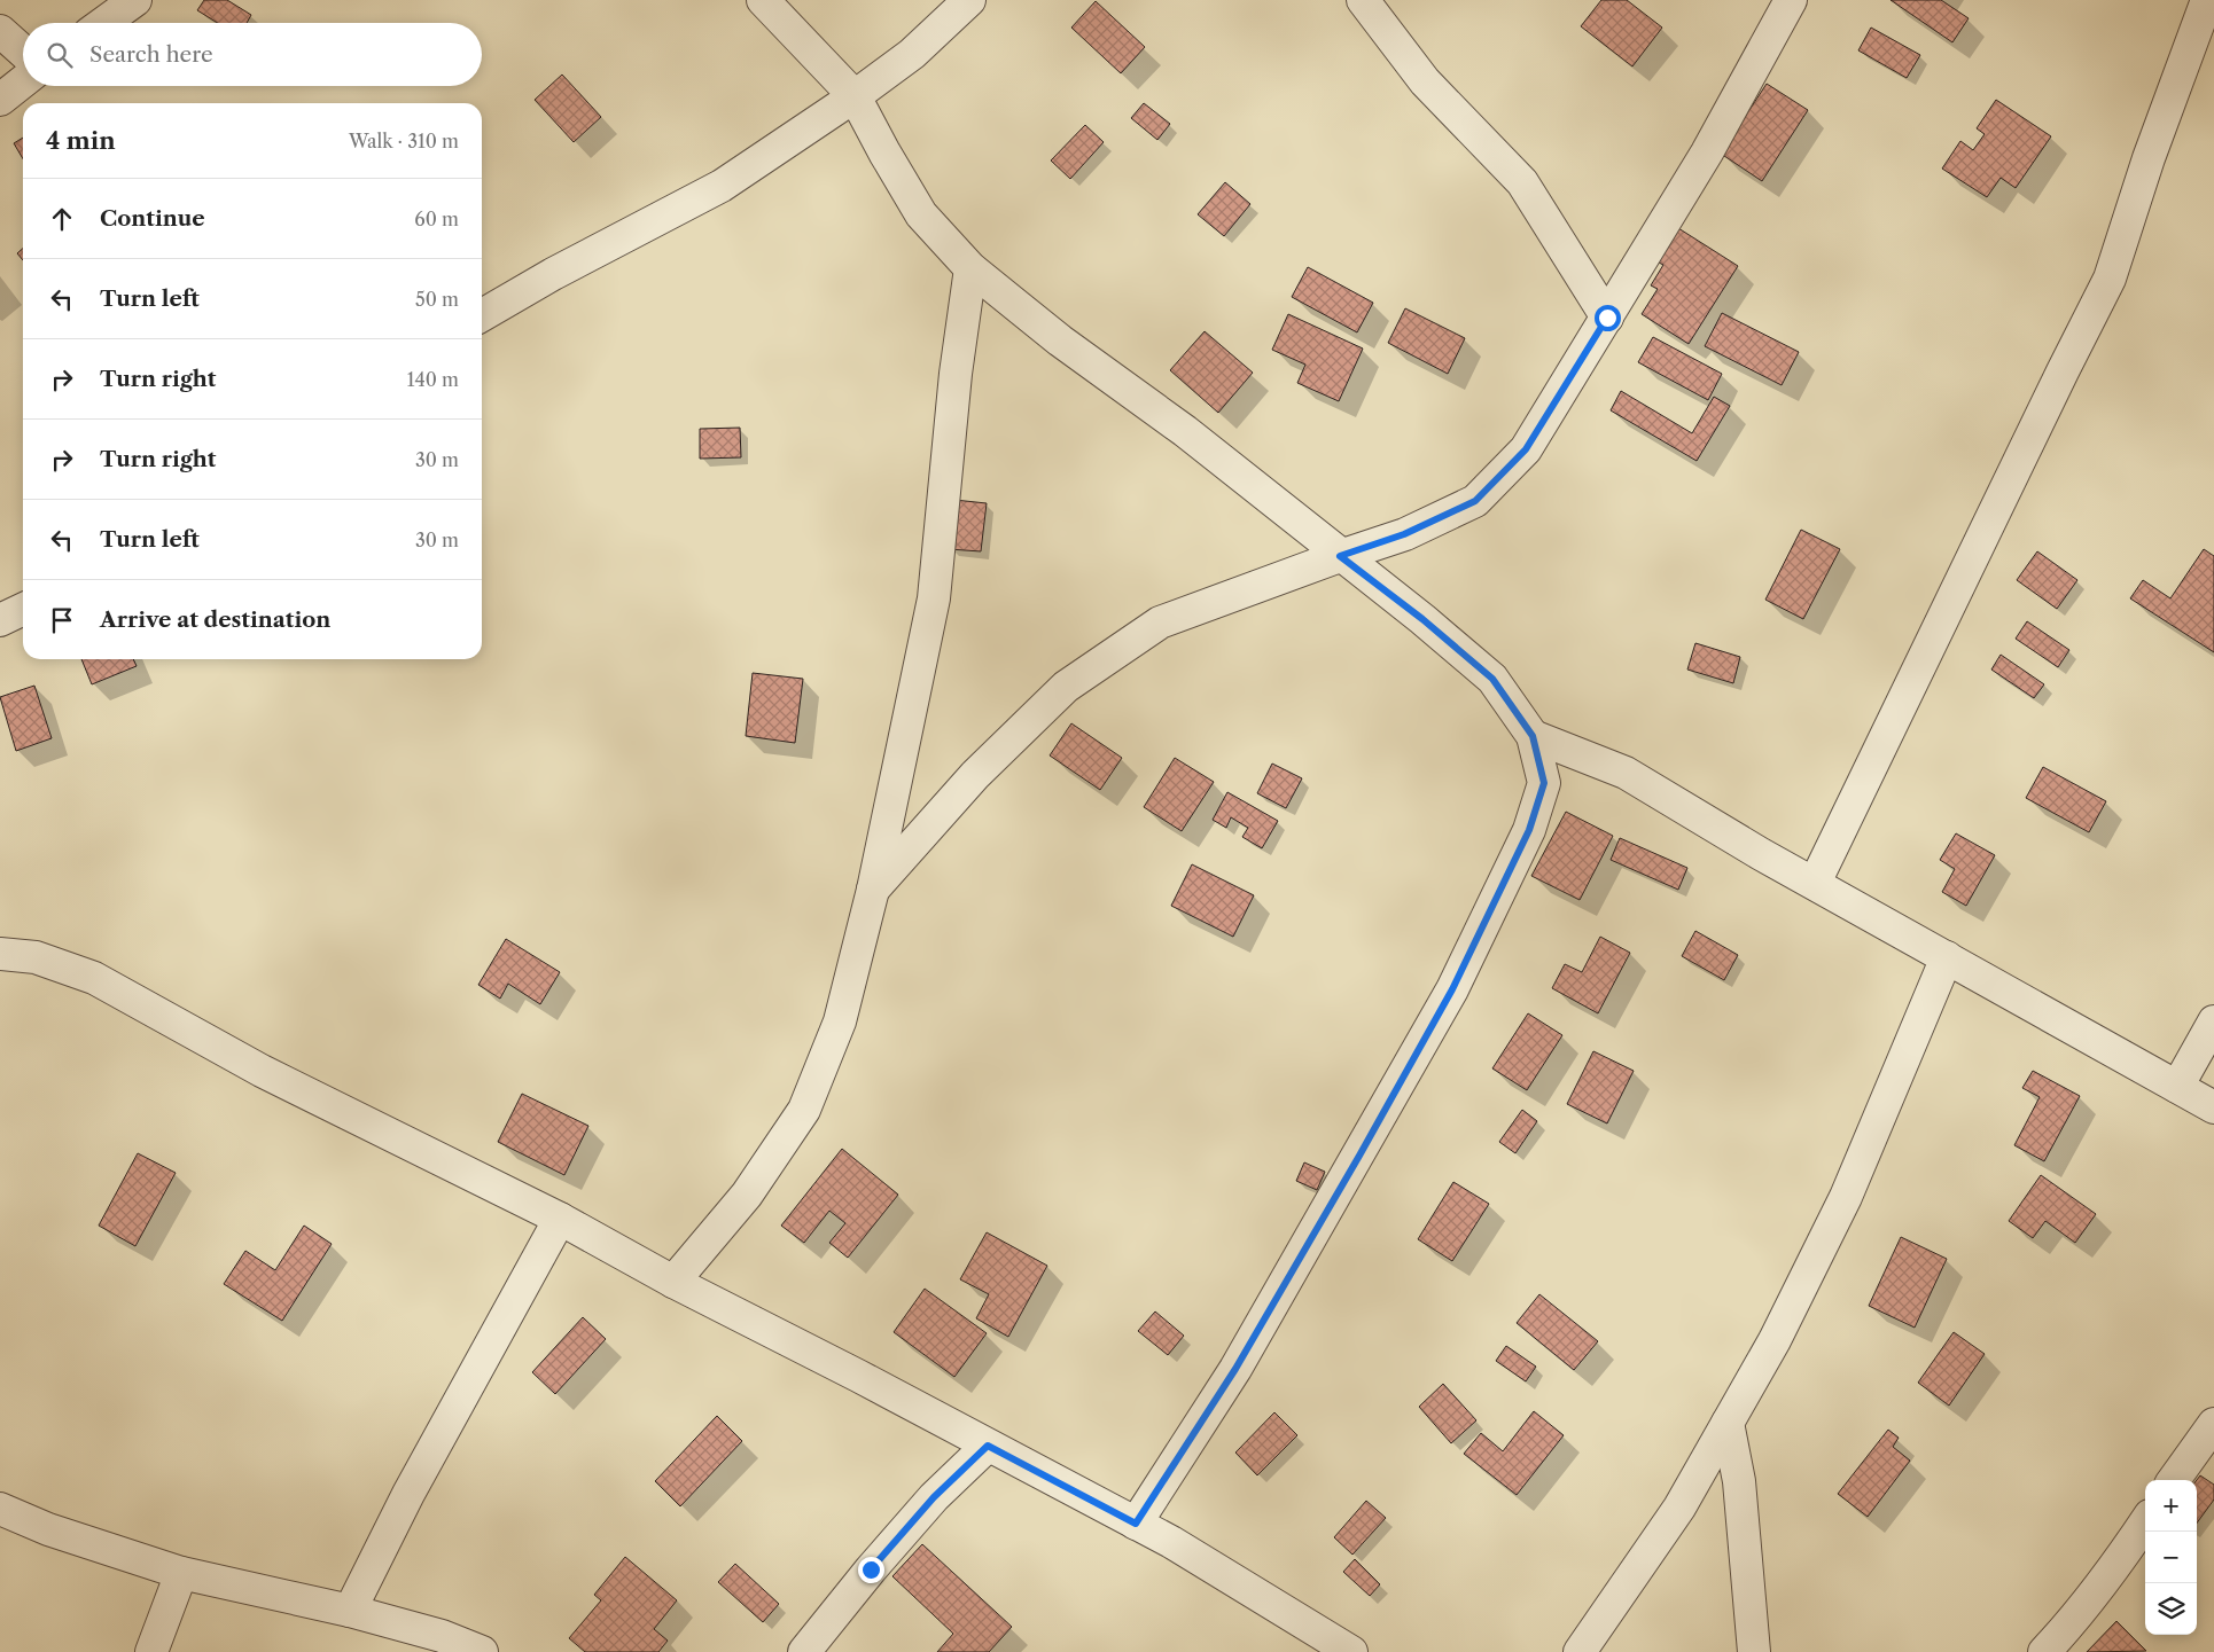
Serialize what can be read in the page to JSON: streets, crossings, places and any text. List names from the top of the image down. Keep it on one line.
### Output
{"page":{"search":"Search here","heading":["4 min","Walk · 310 m"],"list":[["Continue","60 m"],["Turn left","50 m"],["Turn right","140 m"],["Turn right","30 m"],["Turn left","30 m"],"Arrive at destination"],"map_buttons":["+","−"]}}
